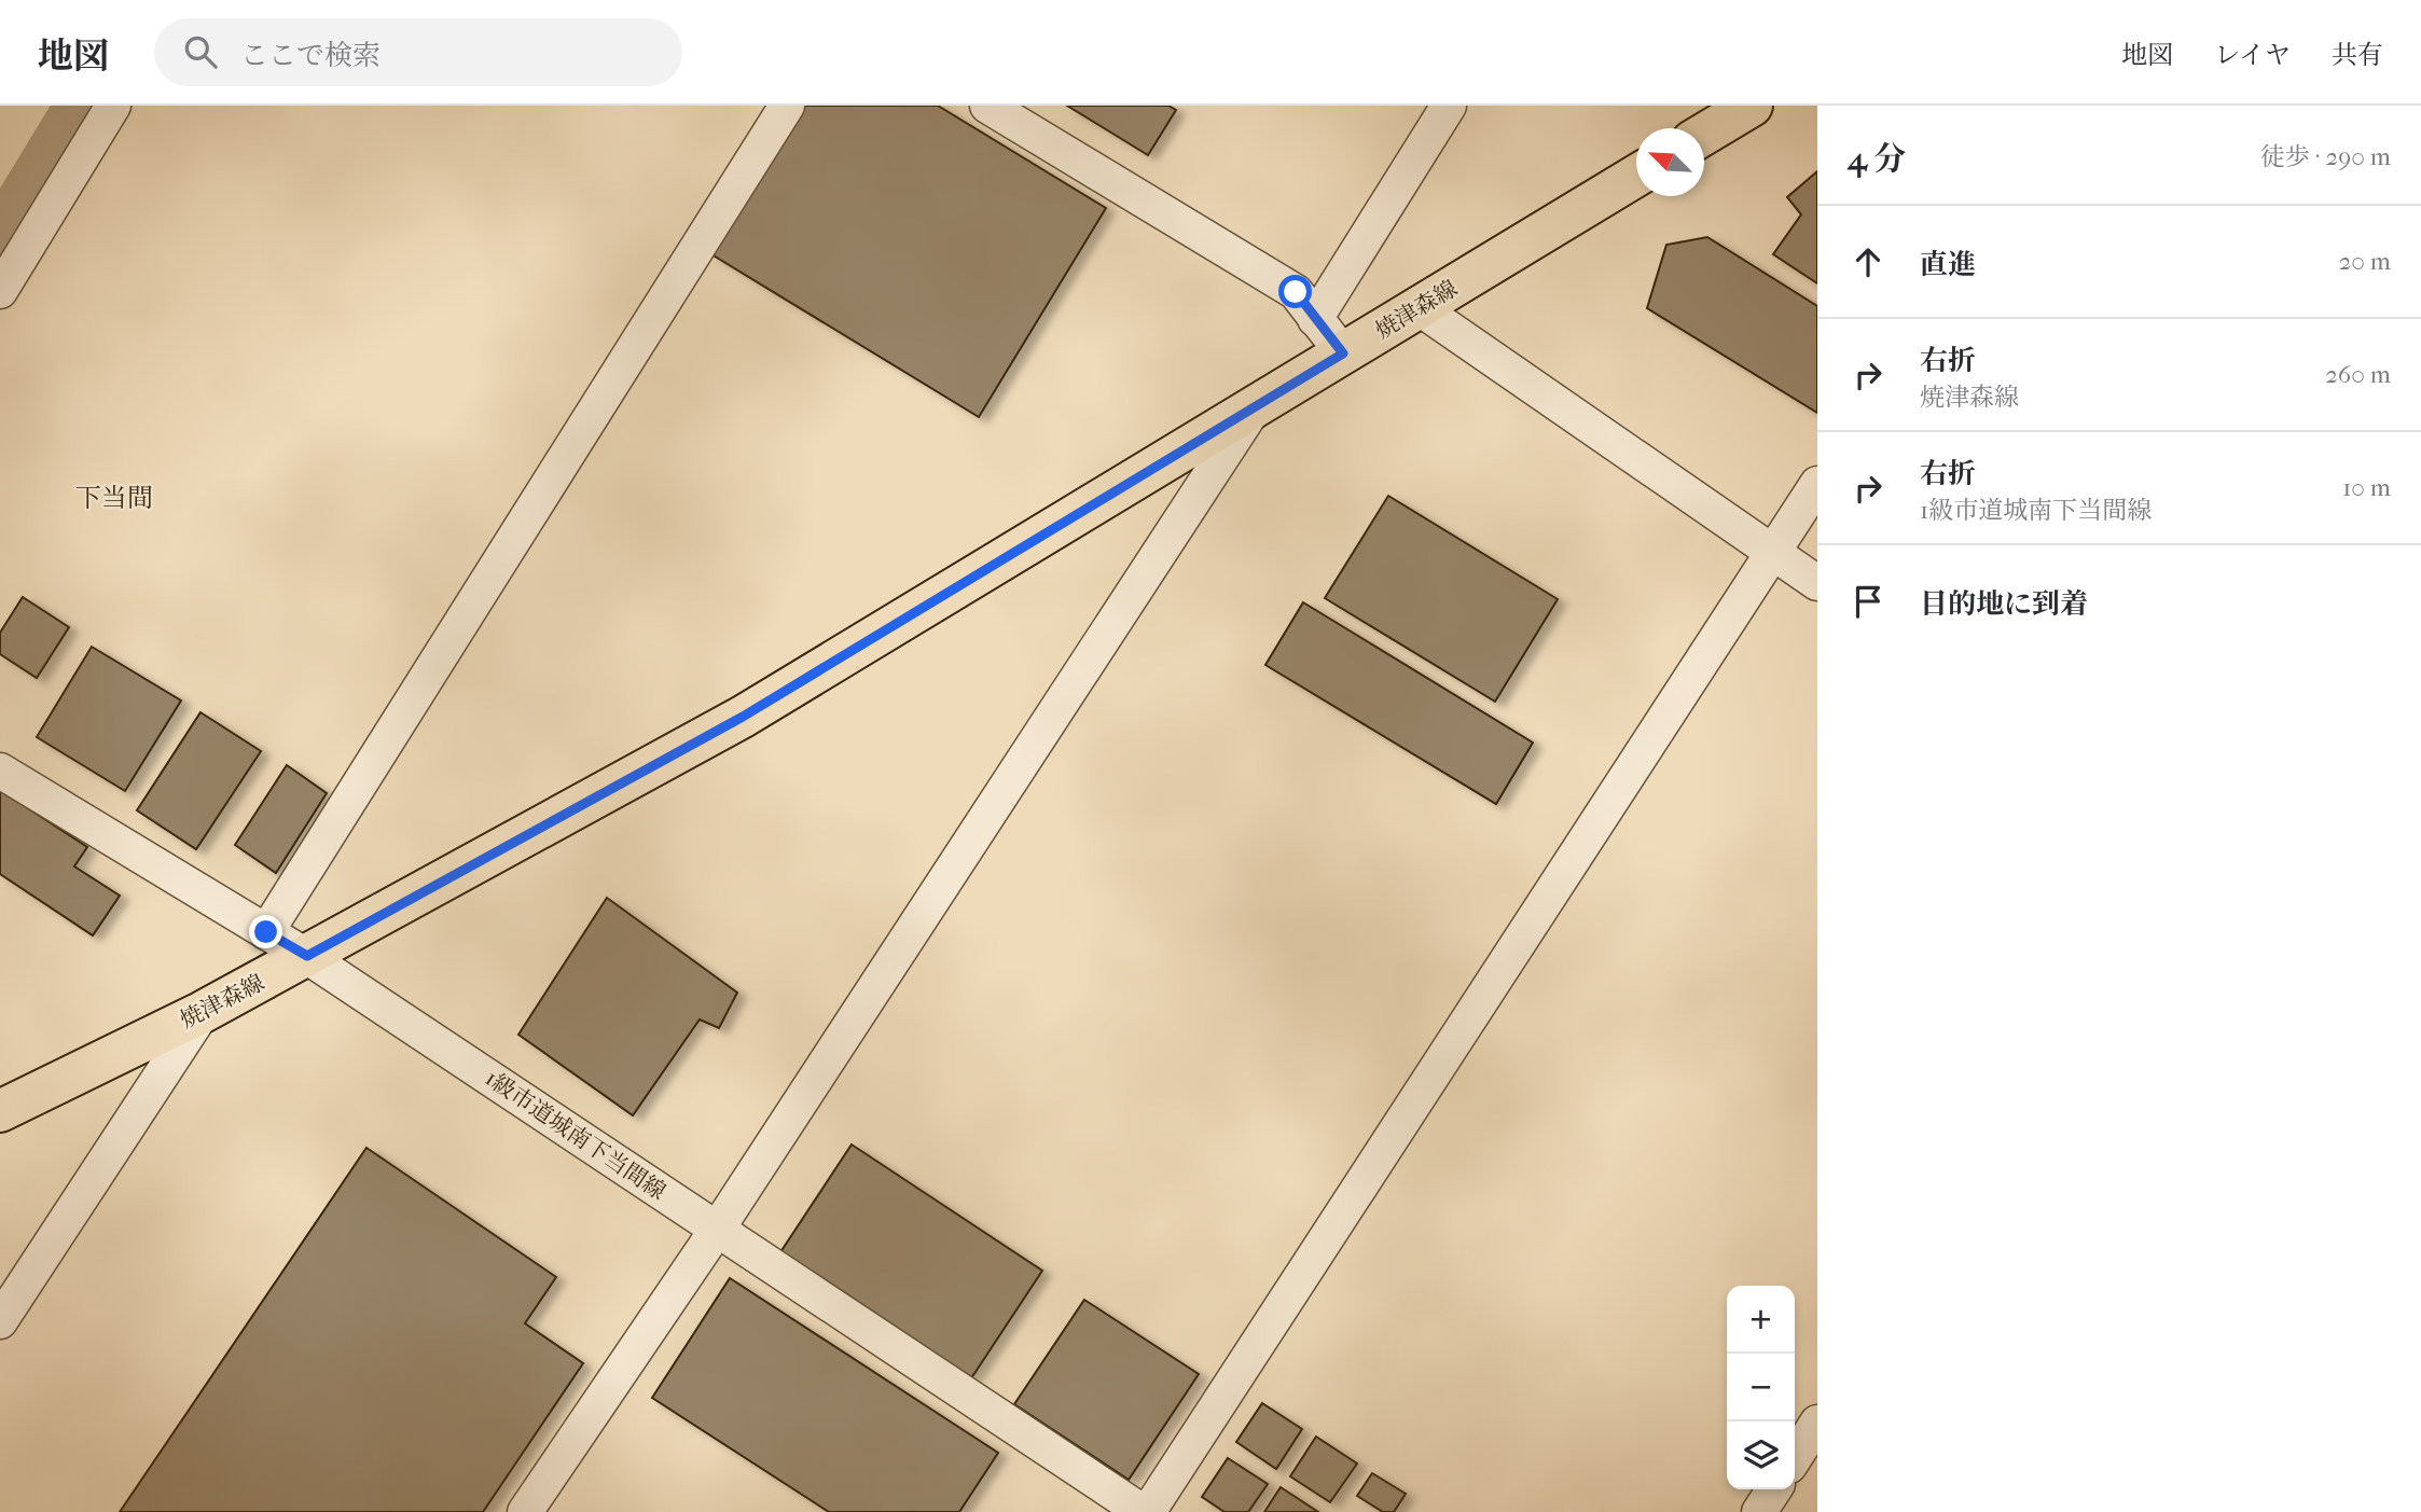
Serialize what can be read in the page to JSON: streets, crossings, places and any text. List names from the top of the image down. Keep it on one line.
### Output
{"streets":{"main road":["焼津森線"],"street":["1級市道城南下当間線"]},"crossings":[["焼津森線","1級市道城南下当間線"]],"districts":["下当間"],"north":"top left","page":{"header":"地図","search":"ここで検索","nav":["地図","レイヤ","共有"],"heading":["4 分","徒歩 · 290 m"],"list":[["直進","20 m"],["右折","焼津森線","260 m"],["右折","1級市道城南下当間線","10 m"],"目的地に到着"],"map_buttons":["+","−"]}}
